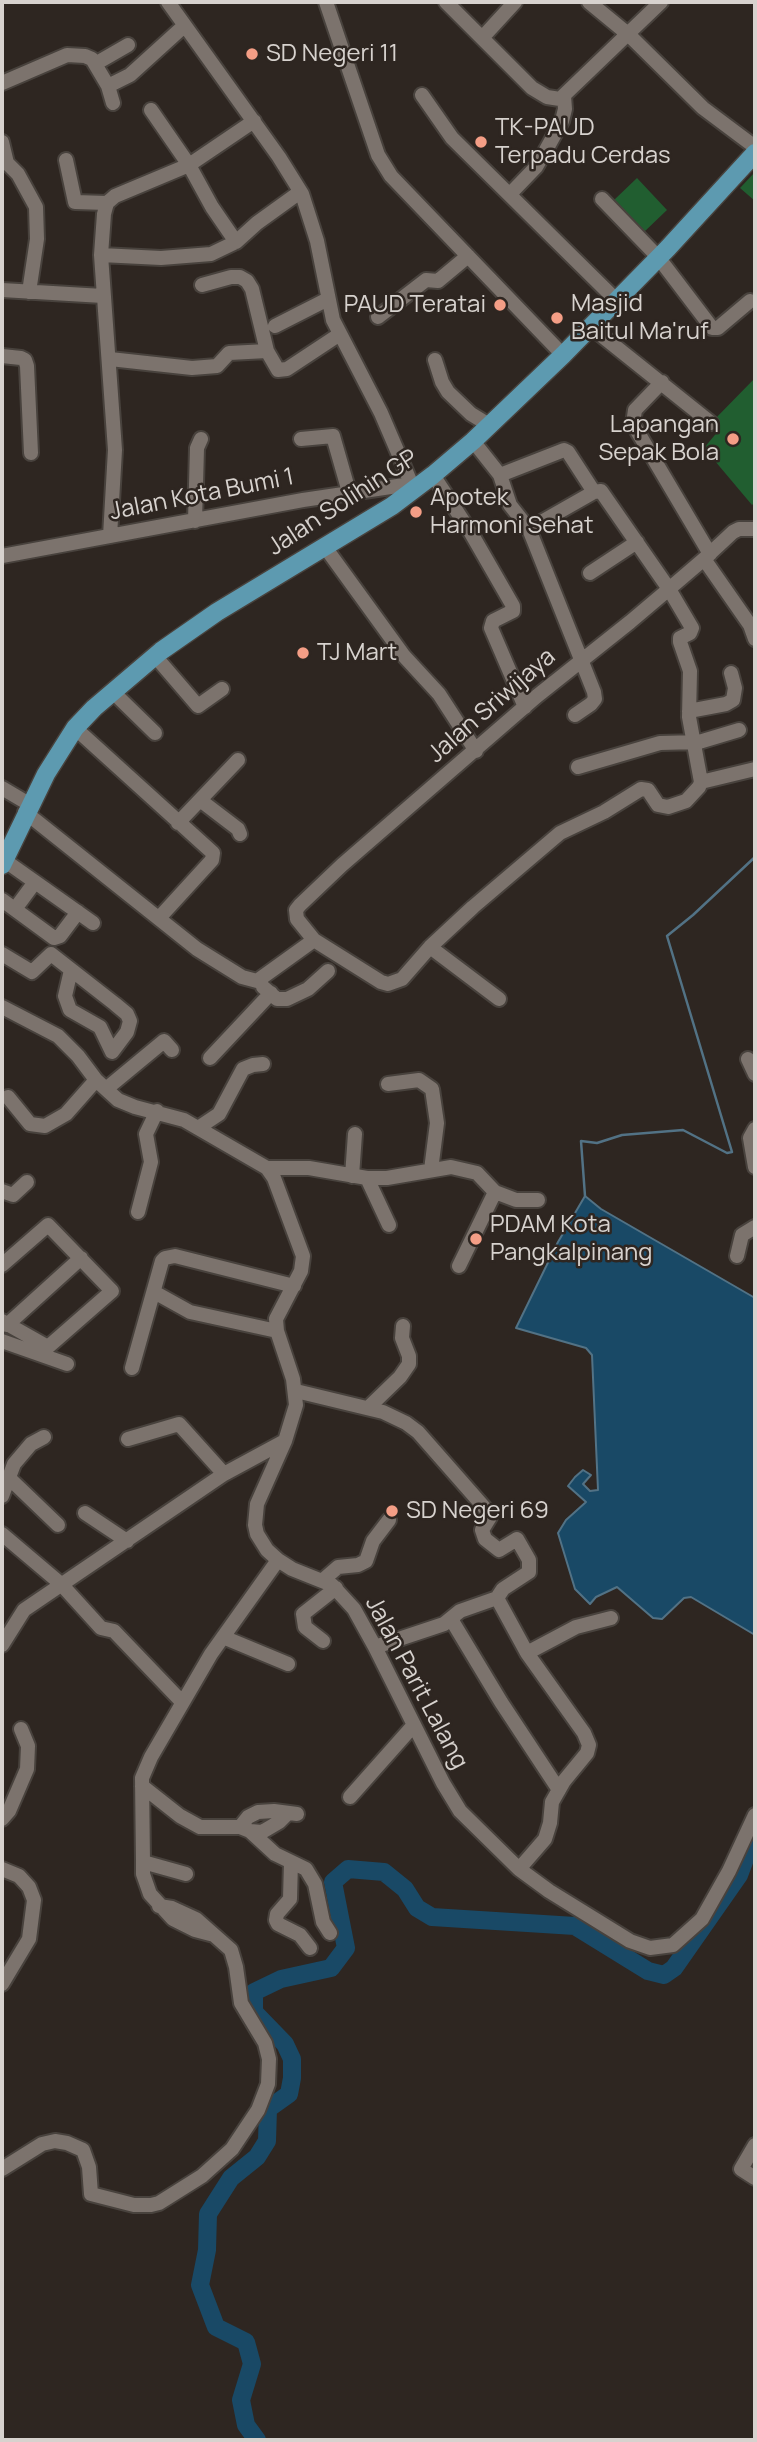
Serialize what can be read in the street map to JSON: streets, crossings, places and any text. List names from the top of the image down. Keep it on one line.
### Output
{"streets":{"main road":["Jalan Solihin GP"],"street":["Jalan Kota Bumi 1","Jalan Sriwijaya","Jalan Parit Lalang"]},"crossings":[["Jalan Kota Bumi 1","Jalan Solihin GP"]],"places":["SD Negeri 11","TK-PAUD Terpadu Cerdas","PAUD Teratai","Masjid Baitul Ma'ruf","Lapangan Sepak Bola","Apotek Harmoni Sehat","TJ Mart","PDAM Kota Pangkalpinang","SD Negeri 69"]}
